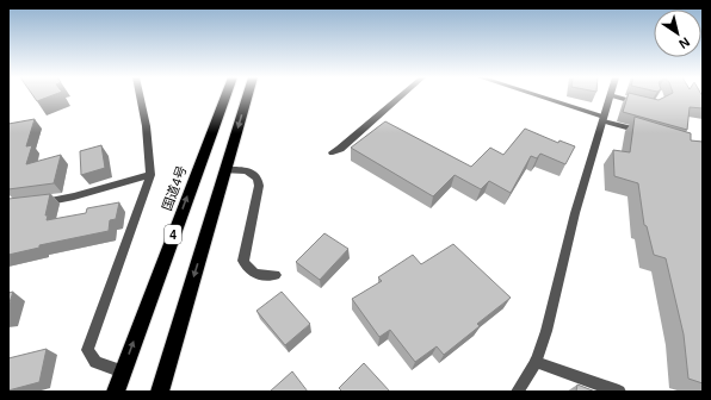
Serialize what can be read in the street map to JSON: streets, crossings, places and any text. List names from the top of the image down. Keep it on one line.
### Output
{"streets":{"highway":["国道4号","4"]},"north":"bottom right"}
